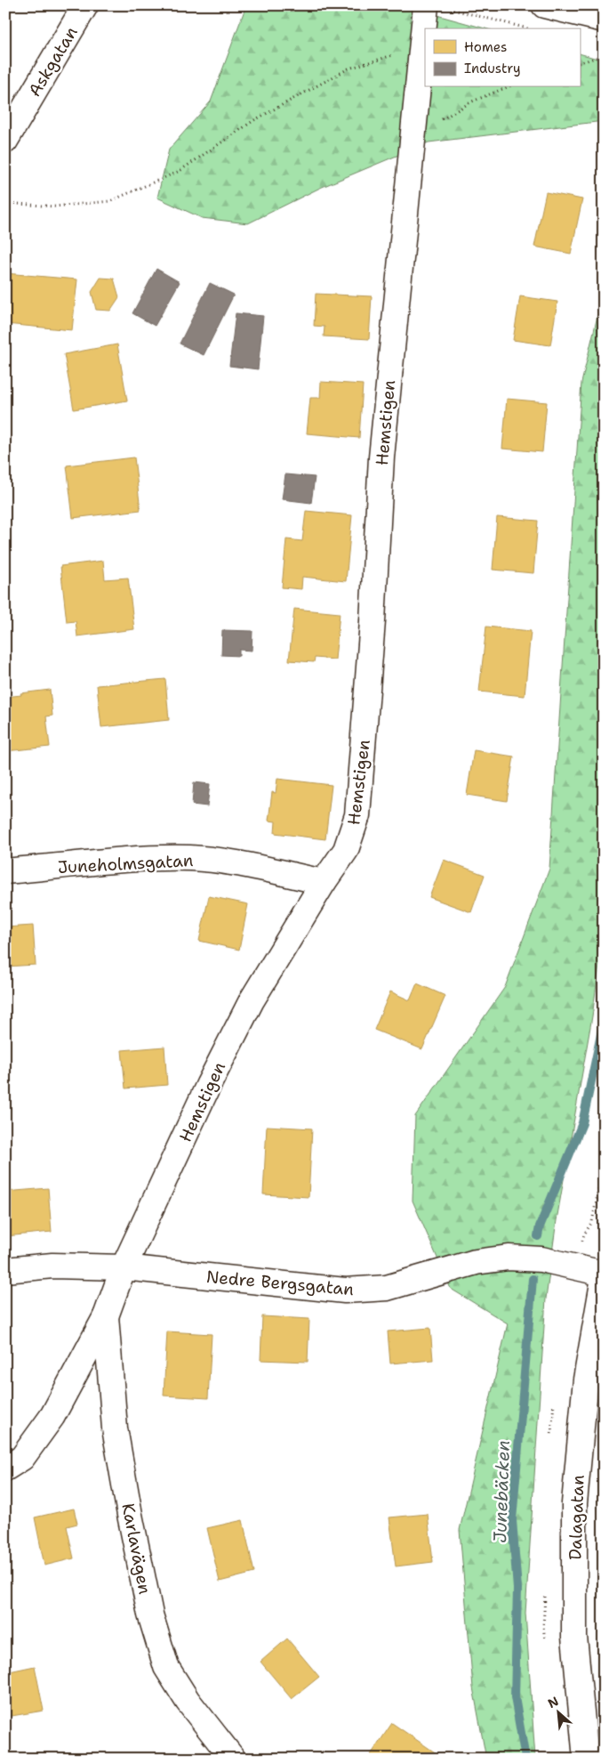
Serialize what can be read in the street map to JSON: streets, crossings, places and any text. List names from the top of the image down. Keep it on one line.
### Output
{"streets":{"street":["Askgatan","Hemstigen","Juneholmsgatan","Nedre Bergsgatan","Dalagatan","Karlavägen"]},"crossings":[["Hemstigen","Juneholmsgatan"],["Hemstigen","Nedre Bergsgatan"],["Hemstigen","Karlavägen"]],"water":["Junebäcken"],"legend":["Homes","Industry"],"north":"top left"}
